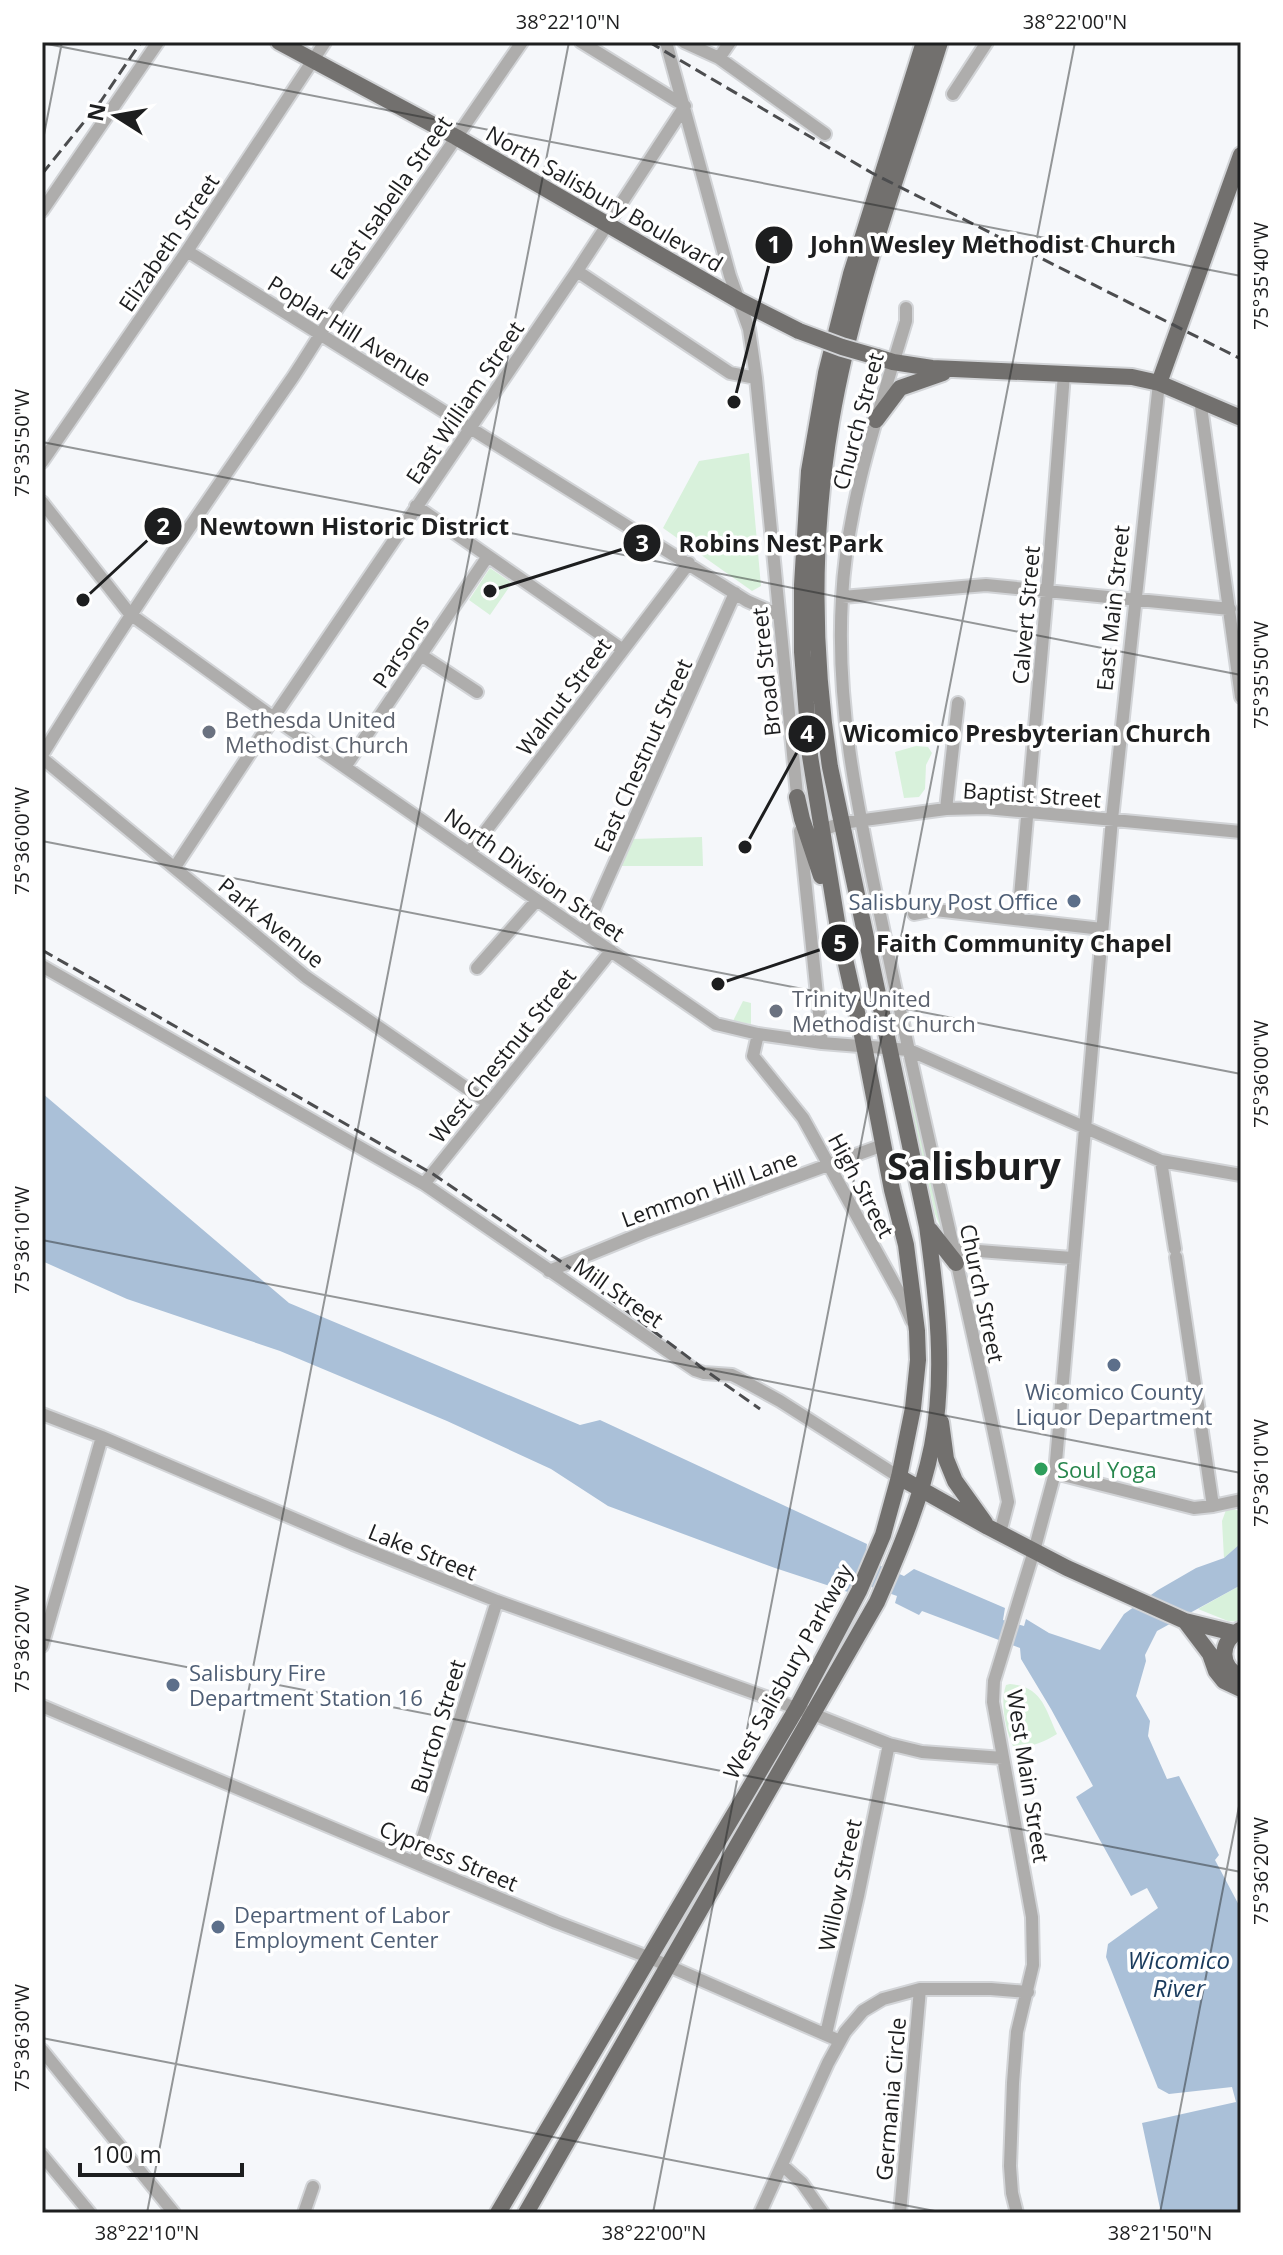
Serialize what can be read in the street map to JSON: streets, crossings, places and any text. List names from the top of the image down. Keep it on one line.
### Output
{"streets":{"main road":["North Salisbury Boulevard","East Main Street","Mill Street","West Salisbury Parkway"],"street":["East Isabella Street","Elizabeth Street","Poplar Hill Avenue","East William Street","Church Street","Calvert Street","Parsons","Broad Street","Walnut Street","East Chestnut Street","Baptist Street","North Division Street","Park Avenue","West Chestnut Street","High Street","Lemmon Hill Lane","Lake Street","Burton Street","West Main Street","Cypress Street","Willow Street","Germania Circle"]},"crossings":[["East Isabella Street","North Salisbury Boulevard"],["East Isabella Street","Poplar Hill Avenue"],["East Isabella Street","North Division Street"],["East Isabella Street","Park Avenue"],["North Salisbury Boulevard","Elizabeth Street"],["North Salisbury Boulevard","East William Street"],["North Salisbury Boulevard","Church Street"],["North Salisbury Boulevard","East Main Street"],["North Salisbury Boulevard","Calvert Street"],["North Salisbury Boulevard","Broad Street"],["Elizabeth Street","Poplar Hill Avenue"],["Poplar Hill Avenue","East William Street"],["Poplar Hill Avenue","Broad Street"],["Poplar Hill Avenue","Walnut Street"],["Poplar Hill Avenue","East Chestnut Street"],["East William Street","Broad Street"],["East William Street","North Division Street"],["East William Street","Park Avenue"],["Church Street","Baptist Street"],["Church Street","North Division Street"],["Church Street","Mill Street"],["East Main Street","Baptist Street"],["East Main Street","North Division Street"],["East Main Street","West Main Street"],["Calvert Street","Baptist Street"],["Parsons","North Division Street"],["Broad Street","North Division Street"],["Walnut Street","North Division Street"],["East Chestnut Street","North Division Street"],["Baptist Street","West Salisbury Parkway"],["North Division Street","West Chestnut Street"],["North Division Street","High Street"],["North Division Street","West Salisbury Parkway"],["North Division Street","West Main Street"],["Park Avenue","West Chestnut Street"],["West Chestnut Street","Mill Street"],["High Street","Lemmon Hill Lane"],["High Street","West Salisbury Parkway"],["Lemmon Hill Lane","Mill Street"],["Lemmon Hill Lane","West Salisbury Parkway"],["Mill Street","West Salisbury Parkway"],["Mill Street","West Main Street"],["Lake Street","West Salisbury Parkway"],["Lake Street","Burton Street"],["Lake Street","West Main Street"],["Lake Street","Willow Street"],["West Salisbury Parkway","Cypress Street"],["Burton Street","Cypress Street"],["Cypress Street","Willow Street"]],"districts":["Salisbury"],"water":["Wicomico River"],"places":["John Wesley Methodist Church","Robins Nest Park","Newtown Historic District","Bethesda United Methodist Church","Wicomico Presbyterian Church","Salisbury Post Office","Faith Community Chapel","Trinity United Methodist Church","Wicomico County Liquor Department","Soul Yoga","Salisbury Fire Department Station 16","Department of Labor Employment Center"],"scale_bar":"100 m","north":"left","coordinates":["38°22'10\"N","38°22'00\"N","75°35'40\"W","75°35'50\"W","75°36'00\"W","75°36'10\"W","75°36'20\"W","75°36'30\"W","38°21'50\"N"]}
